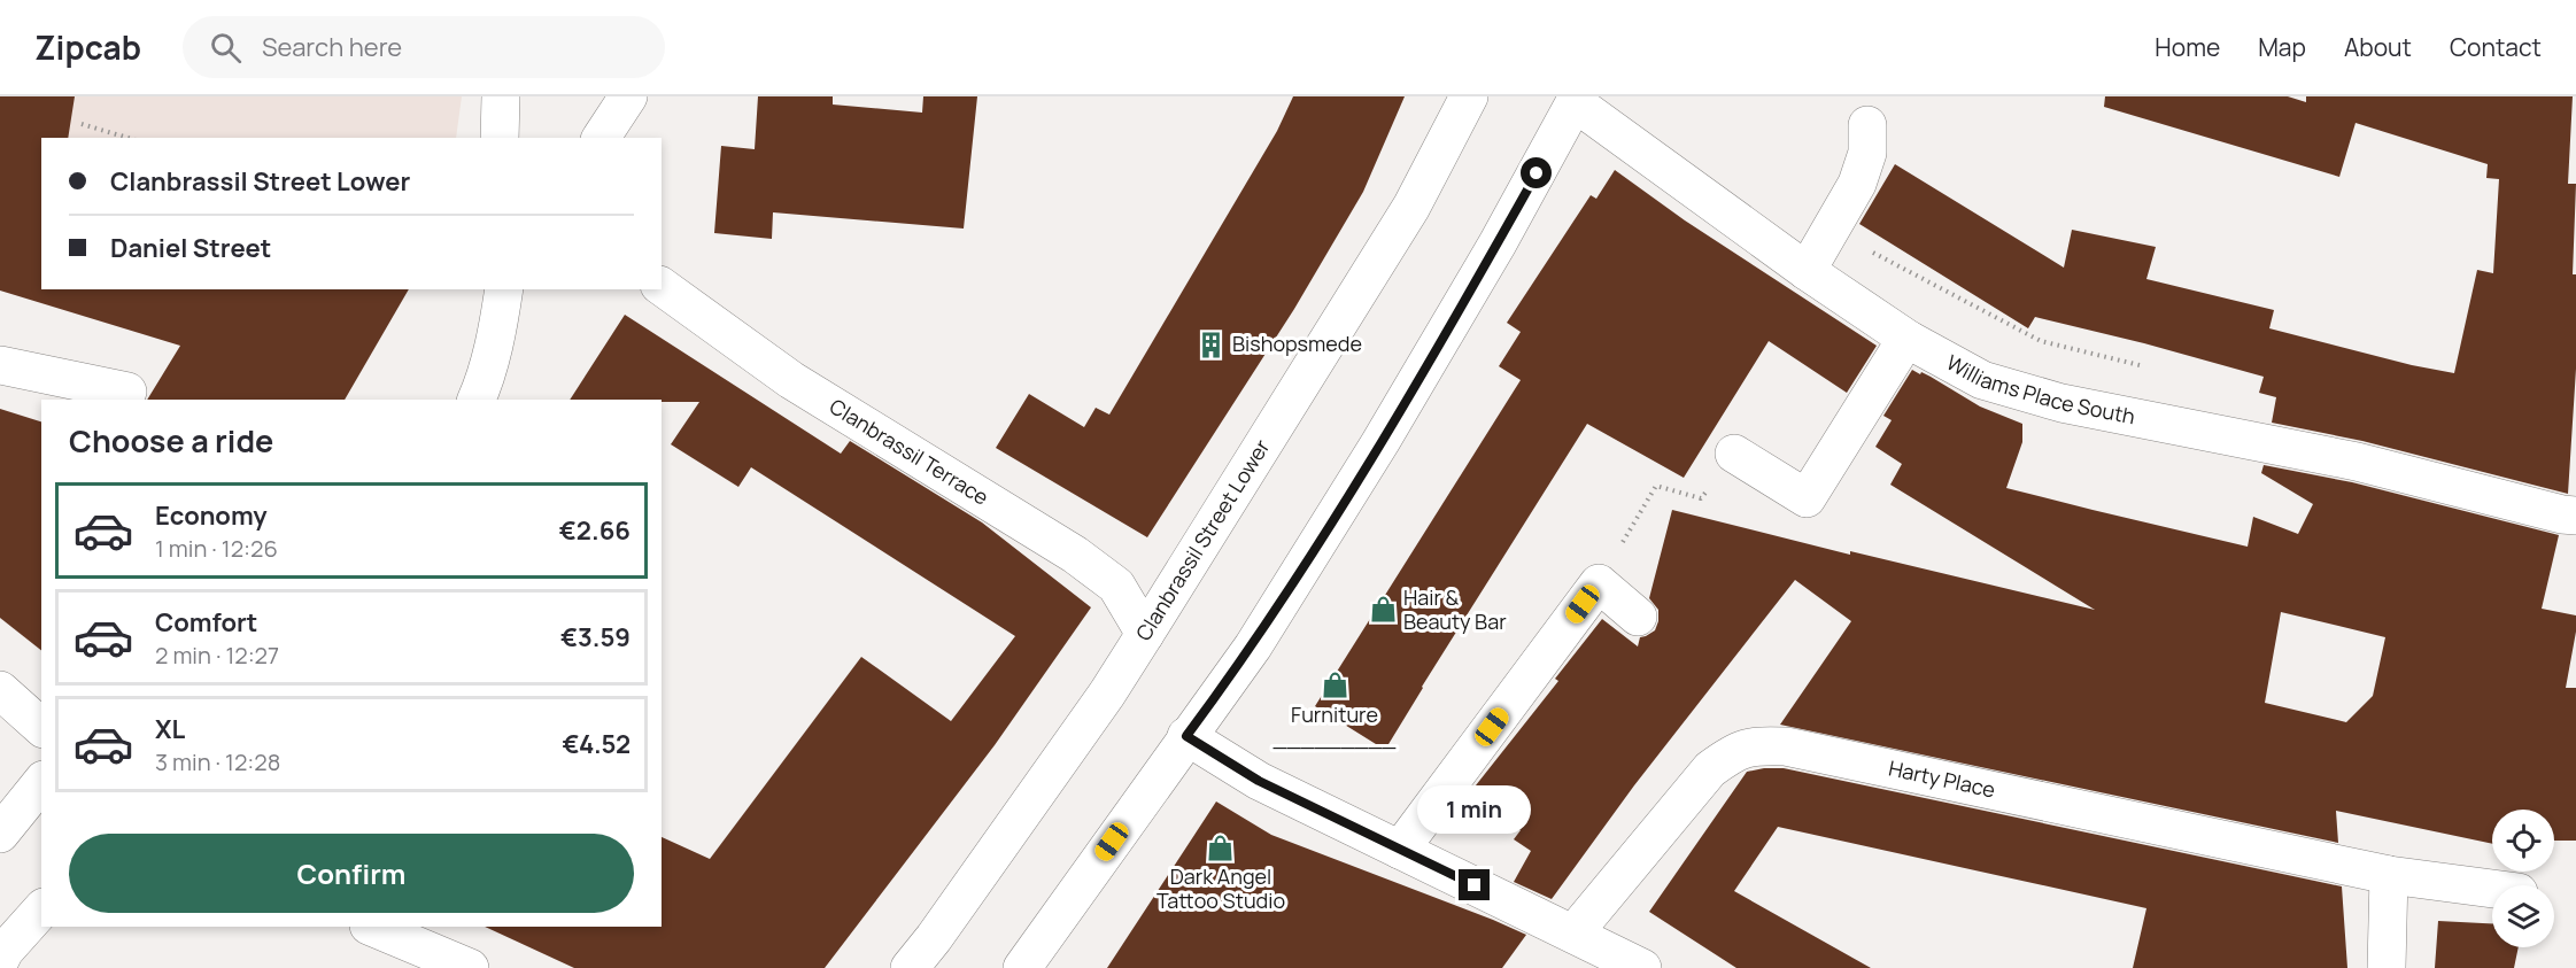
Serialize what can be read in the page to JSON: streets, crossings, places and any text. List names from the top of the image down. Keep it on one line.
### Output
{"streets":{"street":["Williams Place South","Clanbrassil Terrace","Clanbrassil Street Lower","Harty Place"]},"crossings":[["Clanbrassil Terrace","Clanbrassil Street Lower"]],"places":{"building":["Bishopsmede"],"shop":["Hair & Beauty Bar","Furniture _________","Dark Angel Tattoo Studio"]},"page":{"header":"Zipcab","search":"Search here","nav":["Home","Map","About","Contact"],"banner":["Clanbrassil Street Lower","Daniel Street"],"heading":"Choose a ride","list":[{"name":"Economy","note":"1 min · 12:26","value":"€2.66"},{"name":"Comfort","note":"2 min · 12:27","value":"€3.59"},{"name":"XL","note":"3 min · 12:28","value":"€4.52"}],"bubble":"1 min","buttons":"Confirm"}}
